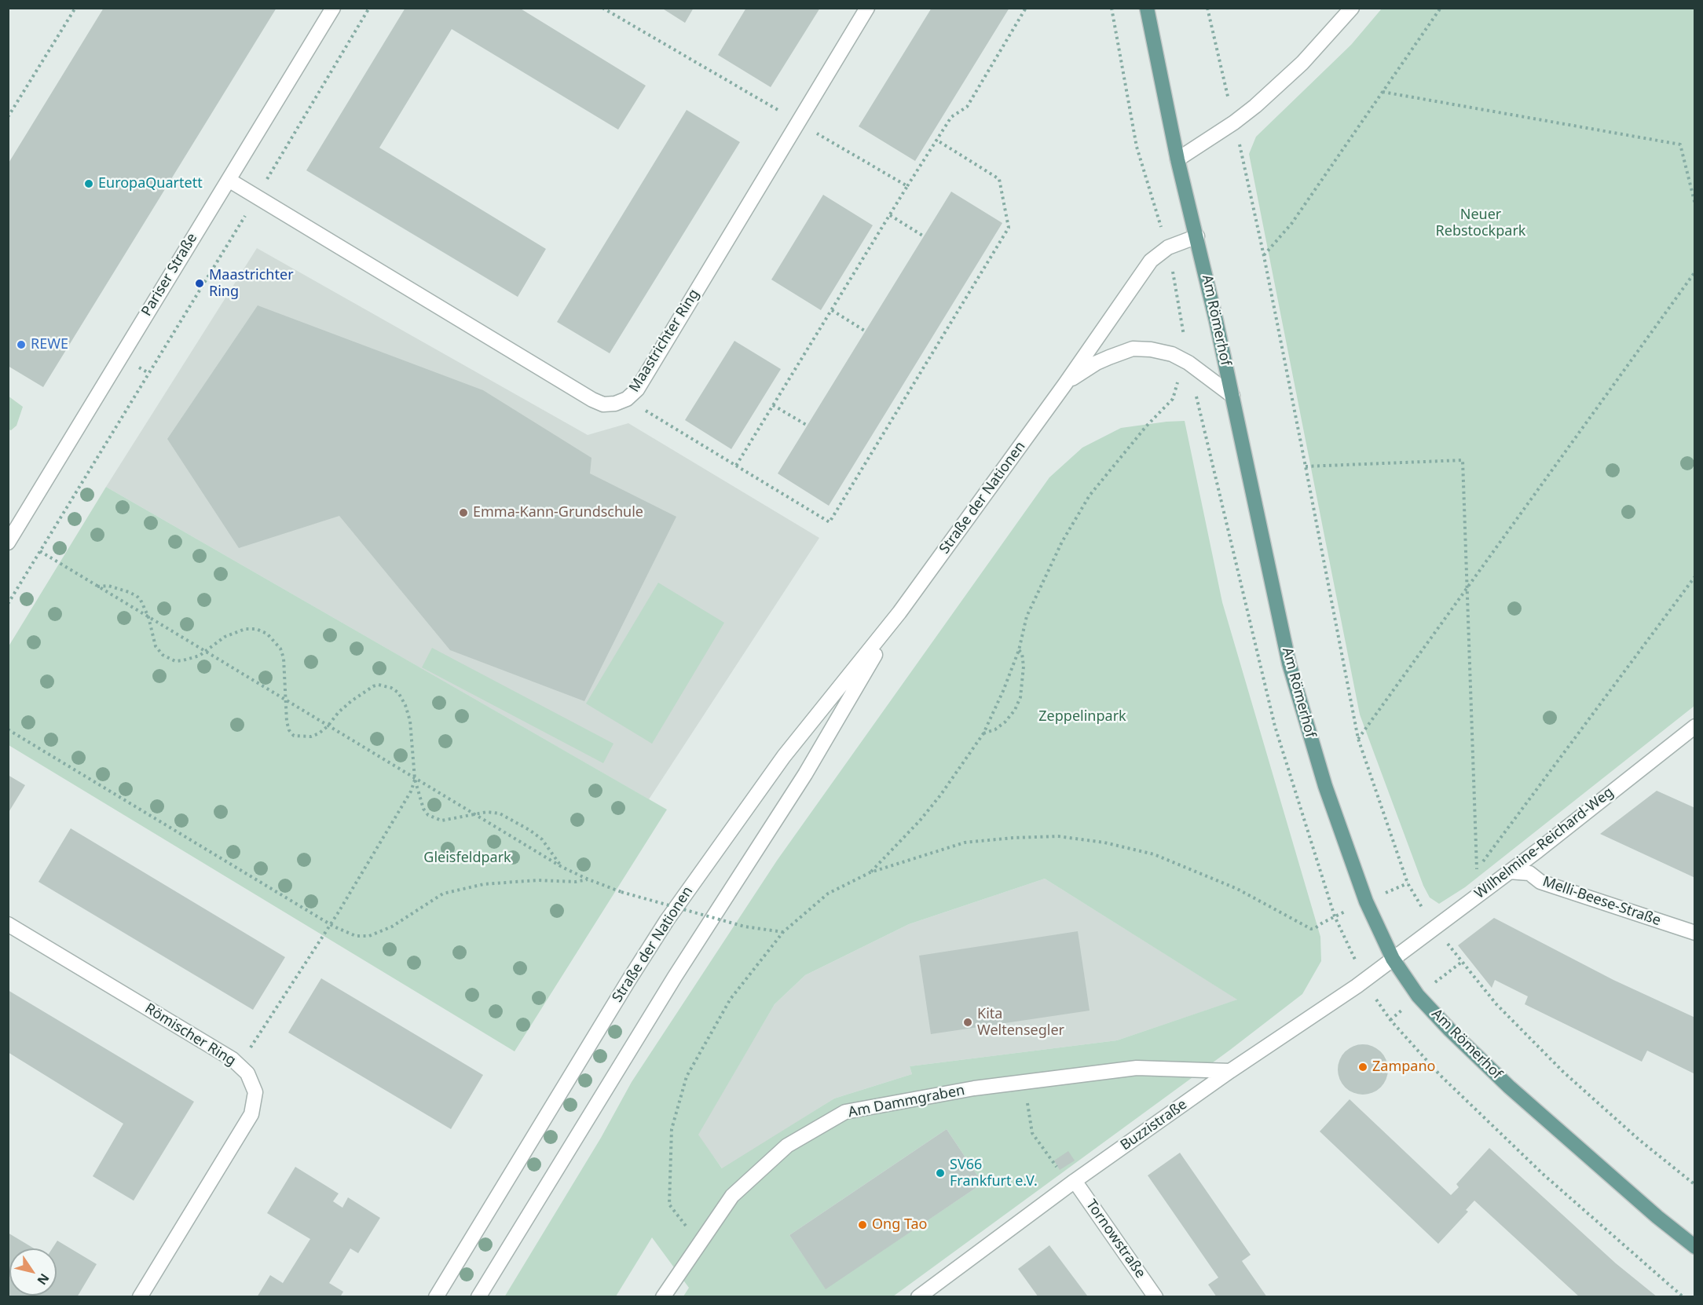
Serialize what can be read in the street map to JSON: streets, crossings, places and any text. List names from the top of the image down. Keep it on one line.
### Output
{"streets":{"main road":["Am Römerhof"],"street":["Pariser Straße","Maastrichter Ring","Straße der Nationen","Wilhelmine-Reichard-Weg","Melli-Beese-Straße","Römischer Ring","Am Dammgraben","Buzzistraße","Tornowstraße"]},"crossings":[["Pariser Straße","Maastrichter Ring"],["Am Römerhof","Straße der Nationen"],["Am Römerhof","Wilhelmine-Reichard-Weg"],["Am Römerhof","Buzzistraße"],["Wilhelmine-Reichard-Weg","Melli-Beese-Straße"],["Wilhelmine-Reichard-Weg","Buzzistraße"],["Am Dammgraben","Buzzistraße"],["Buzzistraße","Tornowstraße"]],"parks":["Neuer Rebstockpark","Zeppelinpark","Gleisfeldpark"],"places":["EuropaQuartett","Maastrichter Ring","REWE","Emma-Kann-Grundschule","Kita Weltensegler","Zampano","SV66 Frankfurt e.V.","Ong Tao"],"north":"bottom right"}
